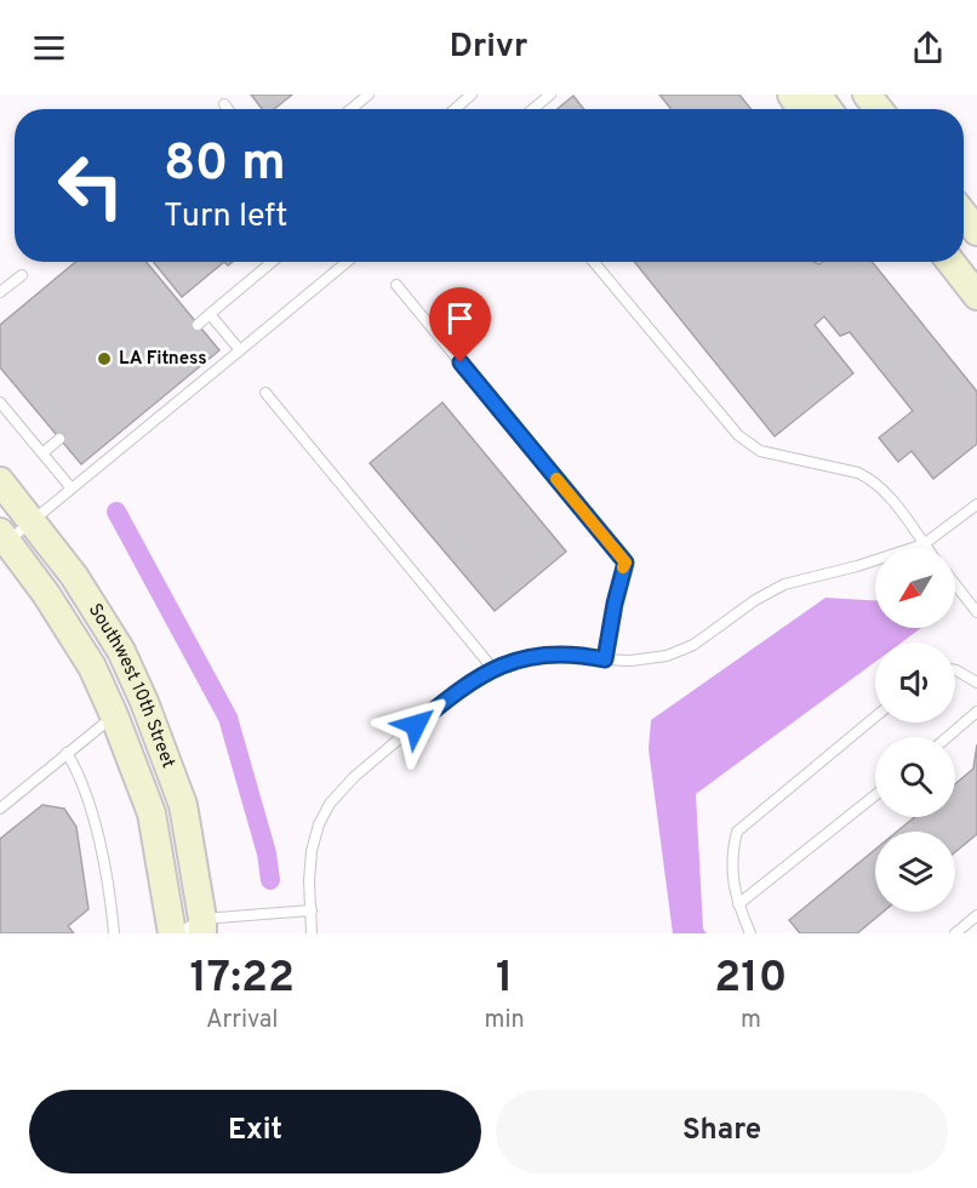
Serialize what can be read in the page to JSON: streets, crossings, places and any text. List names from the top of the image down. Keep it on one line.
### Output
{"streets":{"street":["Southwest 10th Street"]},"places":["LA Fitness"],"north":"bottom left","page":{"header":"Drivr","turn":["80 m","Turn left"],"eta":["17:22","Arrival","1","min","210","m"],"buttons":["Exit","Share"]}}
